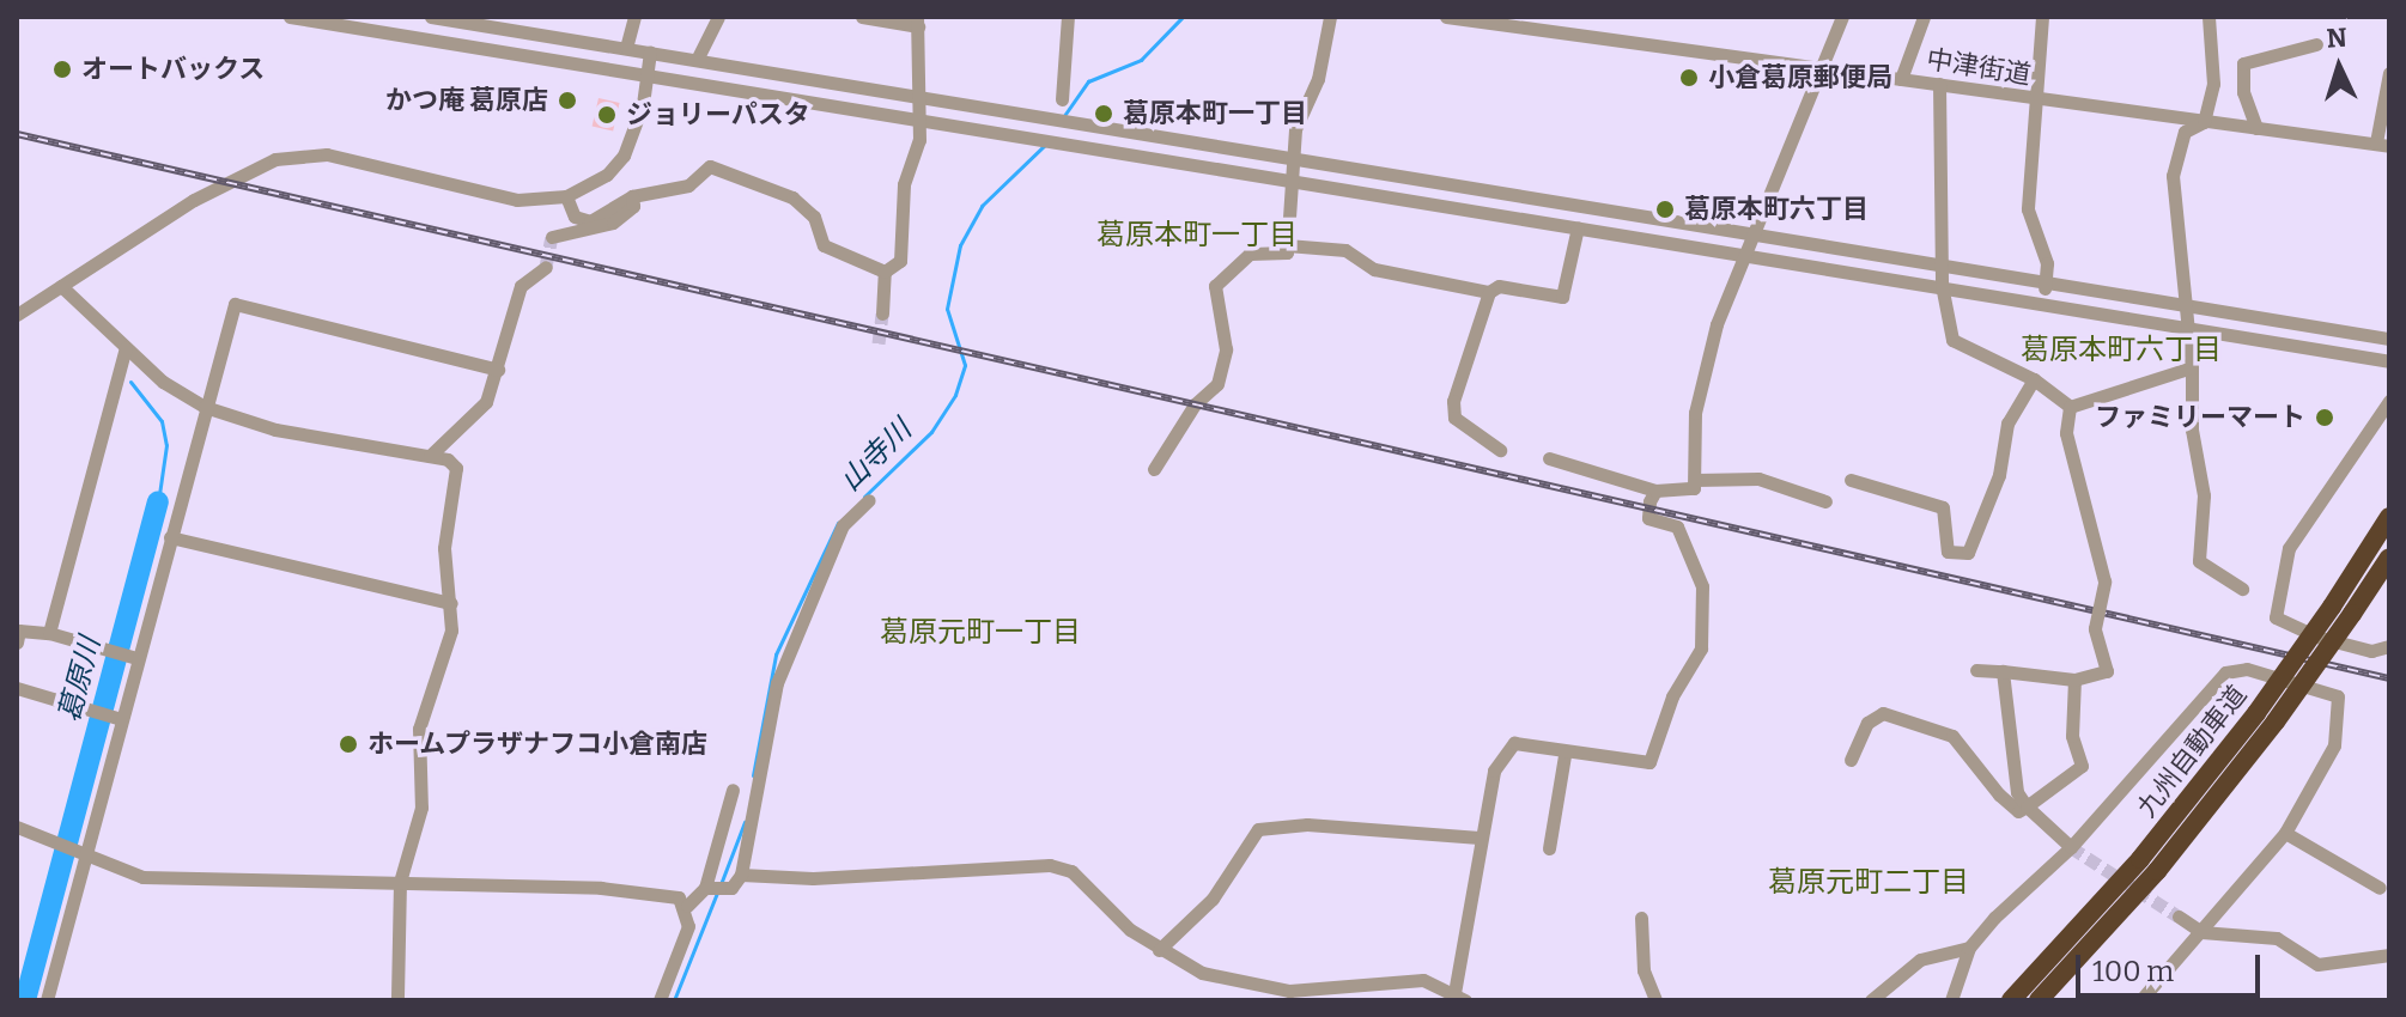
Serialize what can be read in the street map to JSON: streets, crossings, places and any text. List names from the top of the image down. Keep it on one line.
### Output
{"streets":{"highway":["九州自動車道"],"street":["中津街道"]},"districts":["葛原本町一丁目","葛原本町六丁目","葛原元町一丁目","葛原元町二丁目"],"water":["山寺川","葛原川"],"places":["オートバックス","小倉葛原郵便局","かつ庵 葛原店","葛原本町一丁目","ジョリーパスタ","葛原本町六丁目","ファミリーマート","ホームプラザナフコ小倉南店"],"scale_bar":"100 m","north":"top"}
